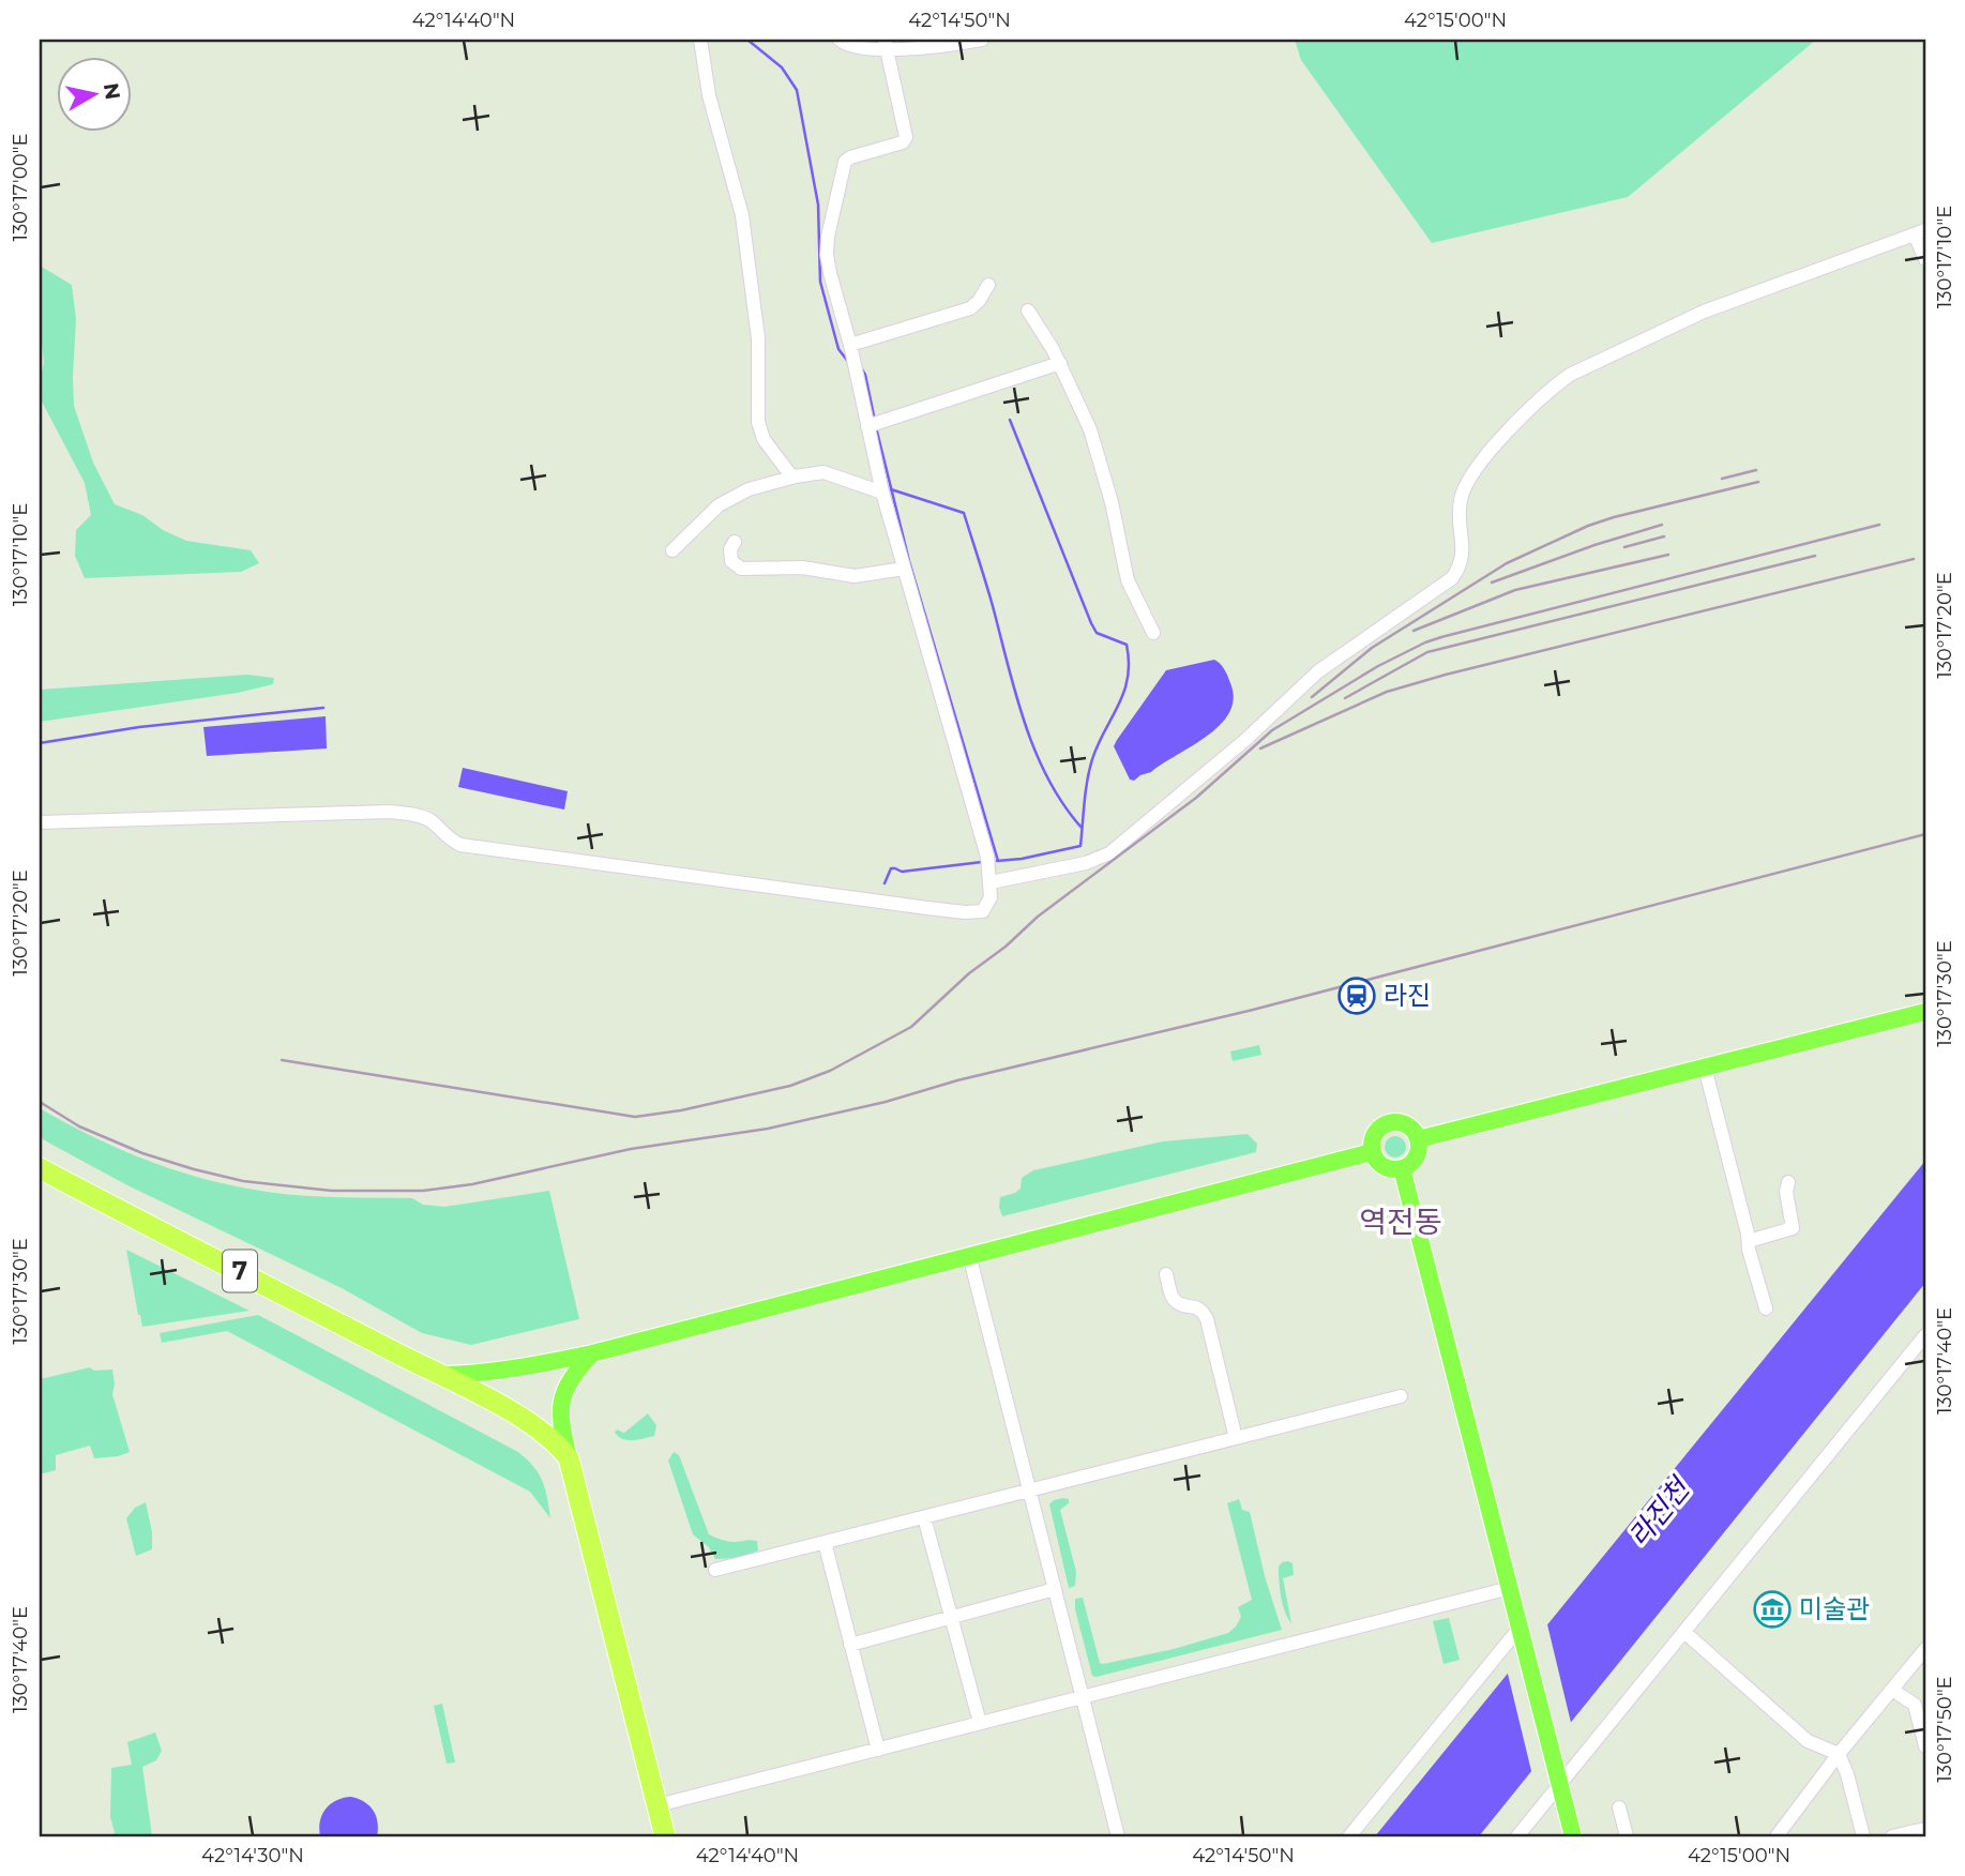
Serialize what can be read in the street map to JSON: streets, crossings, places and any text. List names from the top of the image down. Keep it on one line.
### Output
{"streets":{"highway":["7"]},"districts":["역전동"],"water":["라진천"],"places":{"station":["라진"],"museum":["미술관"]},"north":"right","coordinates":["42°14'40\"N","42°14'50\"N","42°15'00\"N","130°17'00\"E","130°17'10\"E","130°17'20\"E","130°17'30\"E","130°17'40\"E","130°17'50\"E","42°14'30\"N"]}
